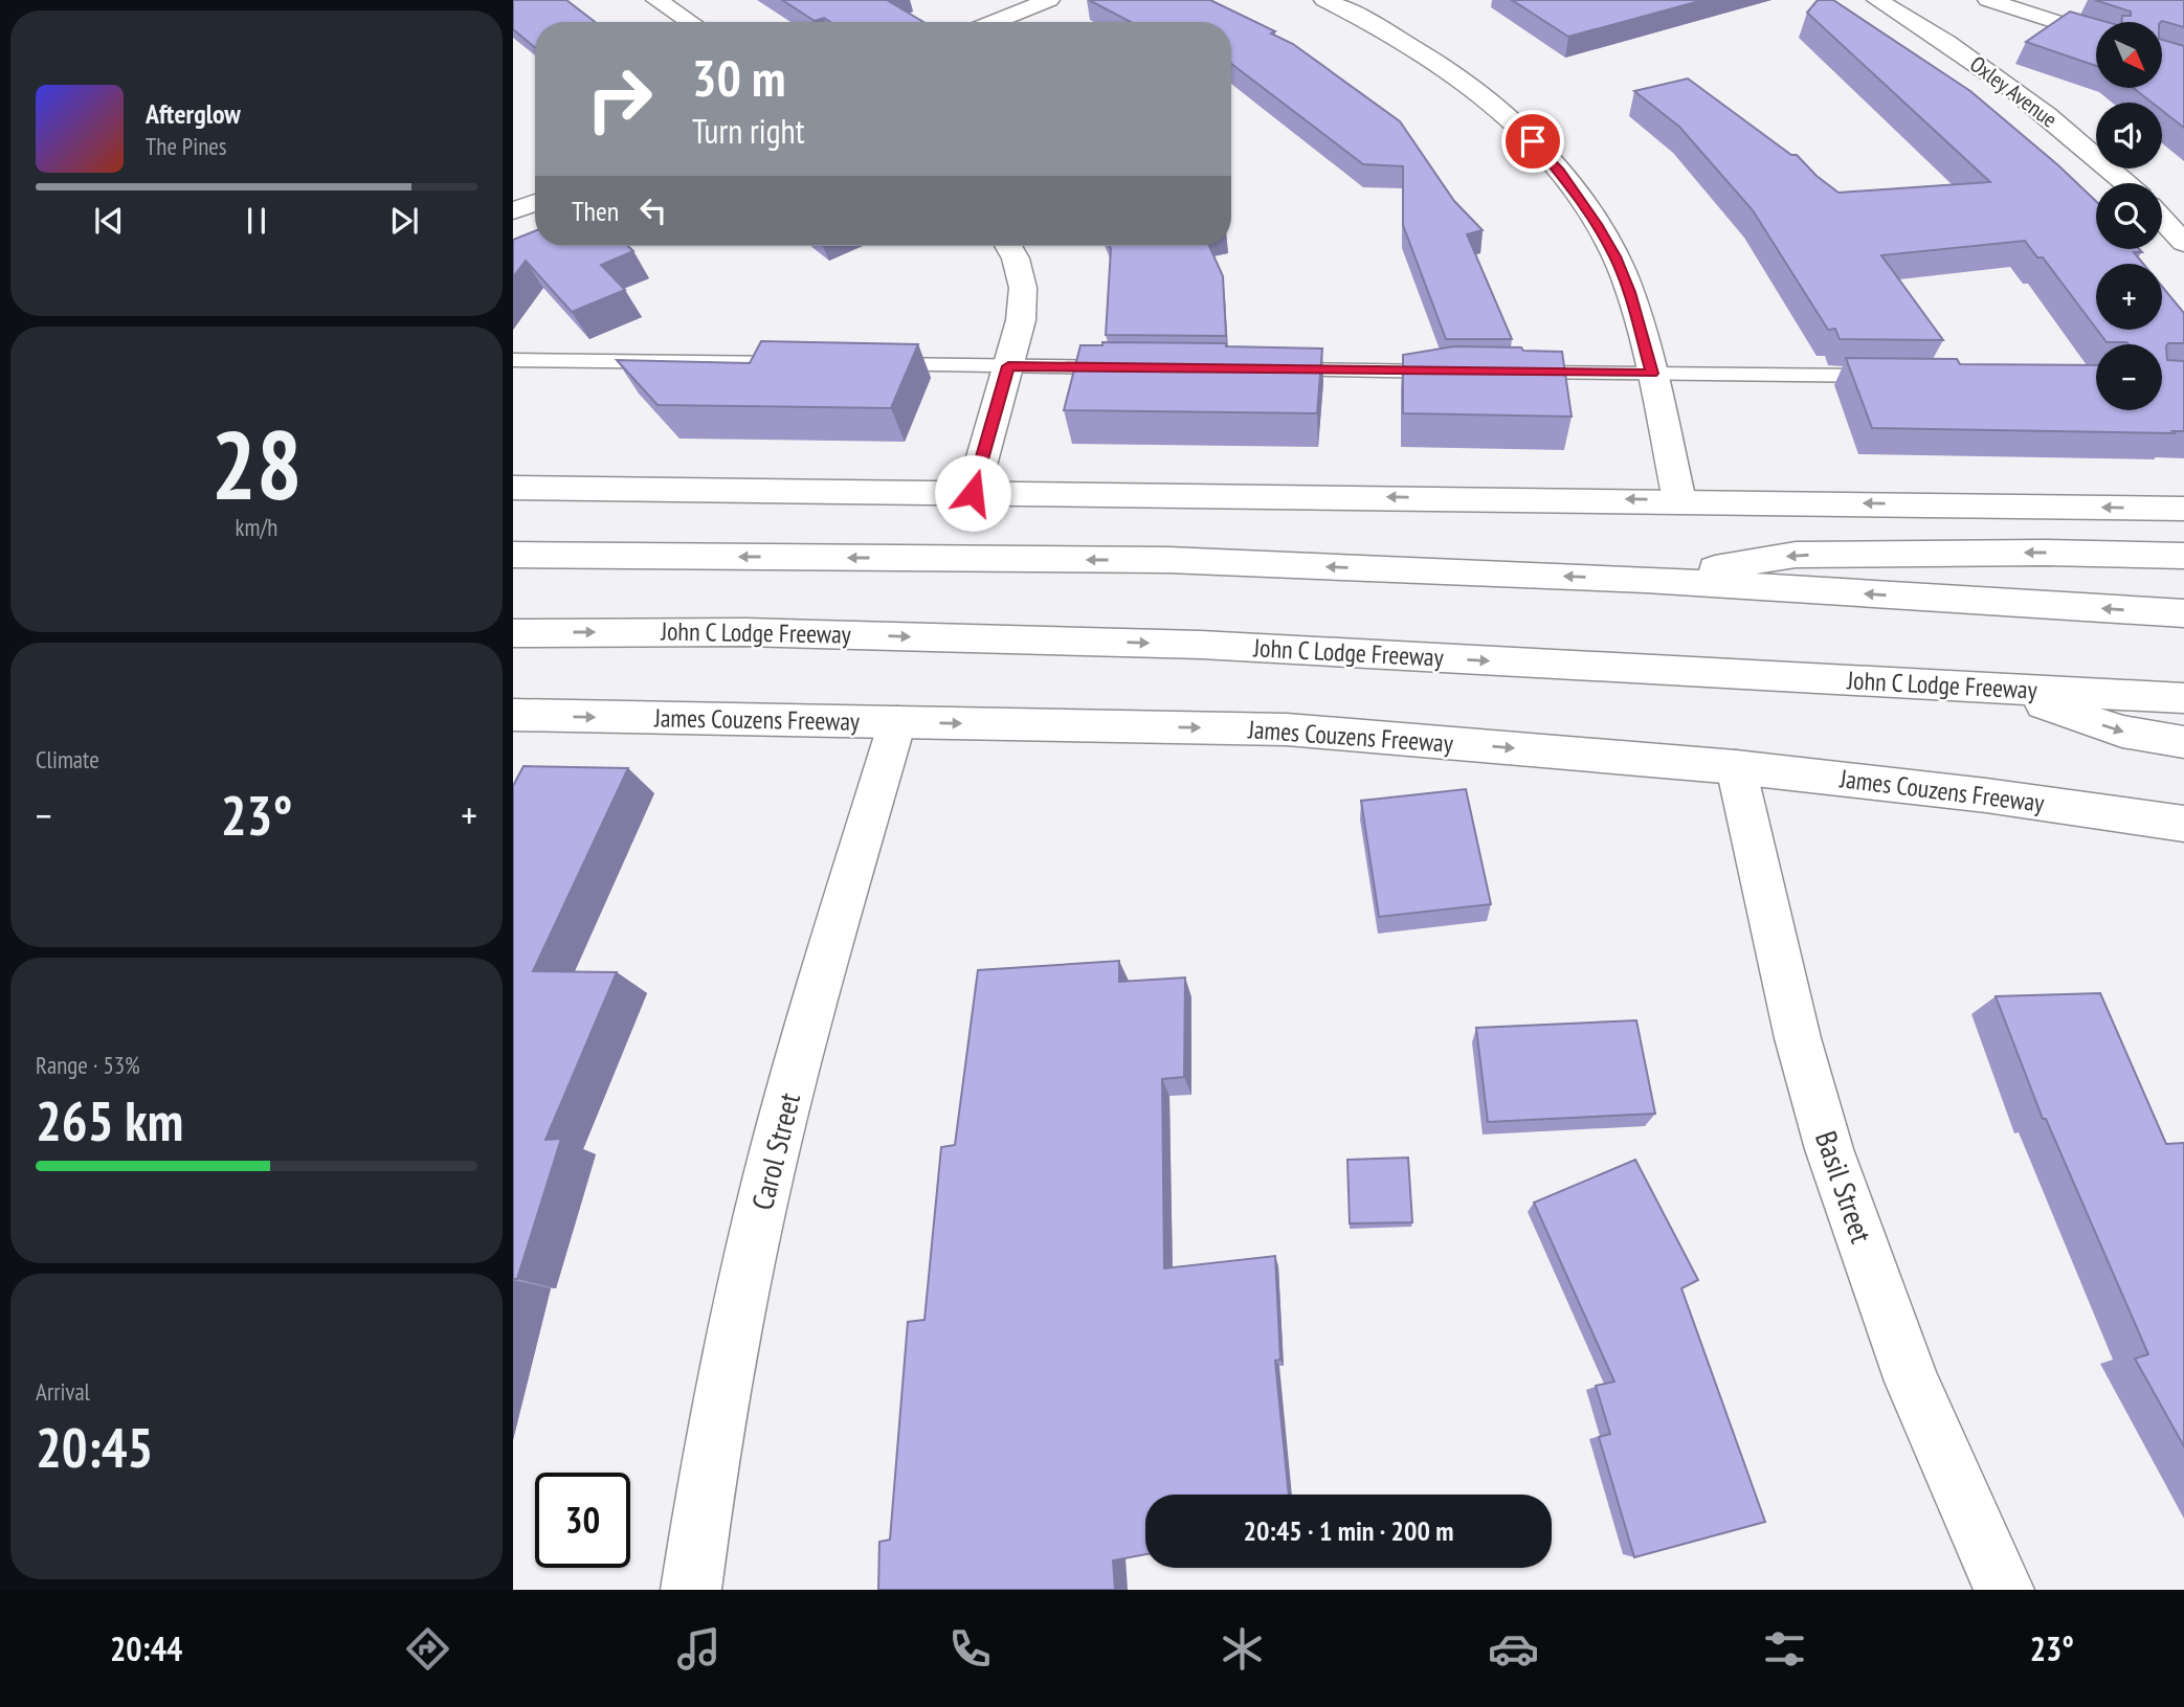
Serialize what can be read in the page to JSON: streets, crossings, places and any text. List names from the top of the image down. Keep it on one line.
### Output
{"streets":{"main road":["Oxley Avenue","John C Lodge Freeway","James Couzens Freeway","Carol Street","Basil Street"]},"crossings":[["James Couzens Freeway","Carol Street"],["James Couzens Freeway","Basil Street"]],"north":"bottom right","page":{"map_buttons":["+","−"],"turn":["30 m","Turn right"],"song":["Afterglow","The Pines"],"then":"Then","tile":[["28","km/h"],"Climate",["Range · 53%","265 km"],["Arrival","20:45"]],"heat":["−","23°","+"],"limit":"30","trip":"20:45 · 1 min · 200 m","tabs":["20:44","23°"]}}
